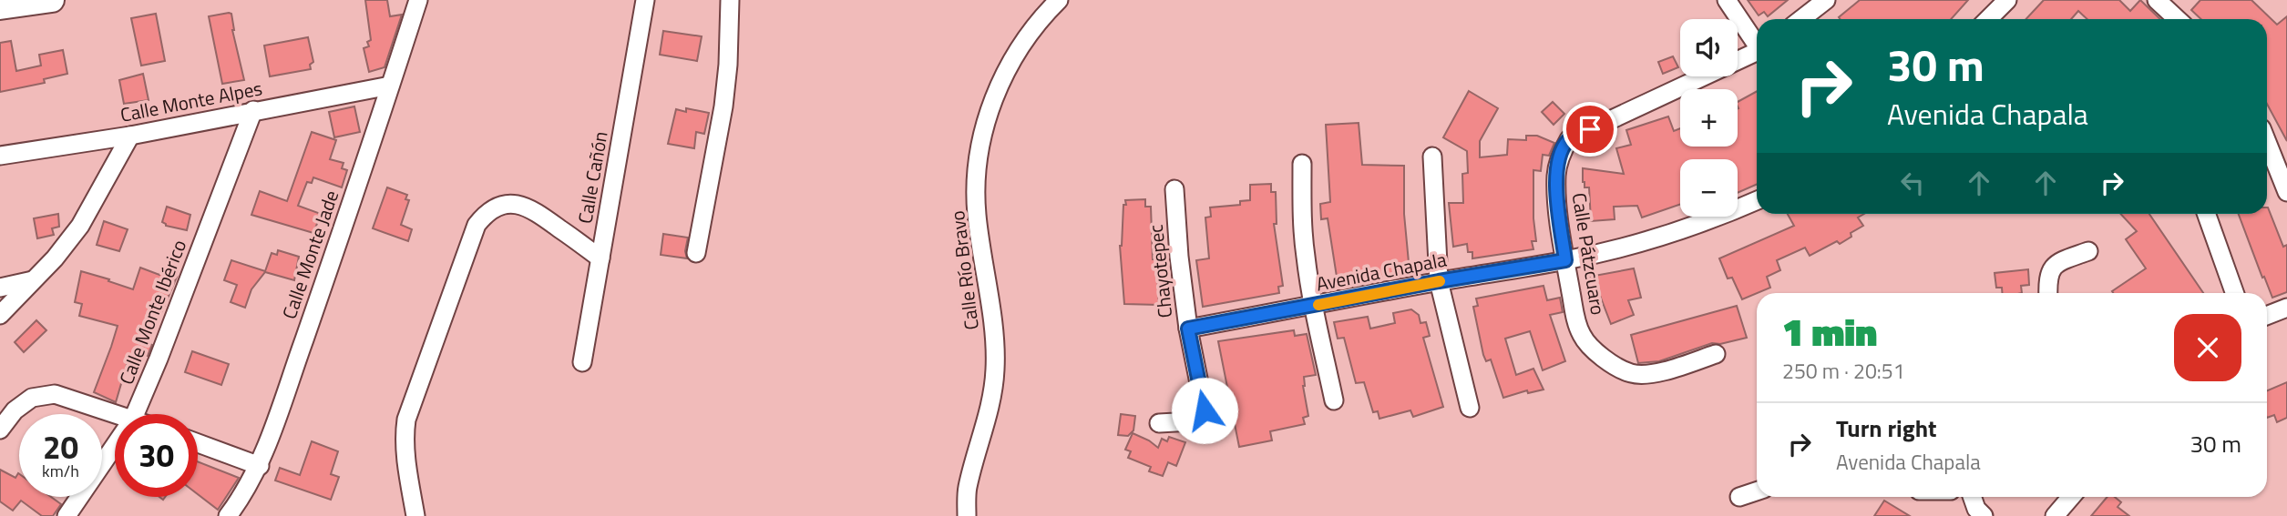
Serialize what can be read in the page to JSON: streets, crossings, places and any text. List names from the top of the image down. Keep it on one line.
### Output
{"streets":{"street":["Calle Monte Alpes","Calle Cañón","Calle Pátzcuaro","Calle Monte Jade","Calle Río Bravo","Chayotepec","Avenida Chapala","Calle Monte Ibérico"]},"crossings":[["Calle Monte Alpes","Calle Monte Jade"],["Calle Monte Alpes","Calle Monte Ibérico"],["Calle Pátzcuaro","Avenida Chapala"],["Chayotepec","Avenida Chapala"]],"page":{"map_buttons":["+","−"],"turn":["30 m","Avenida Chapala"],"heading":["1 min","250 m · 20:51"],"list":[{"name":"Turn right","note":"Avenida Chapala","value":"30 m"}],"speed":"20 km/h","limit":"30"}}
